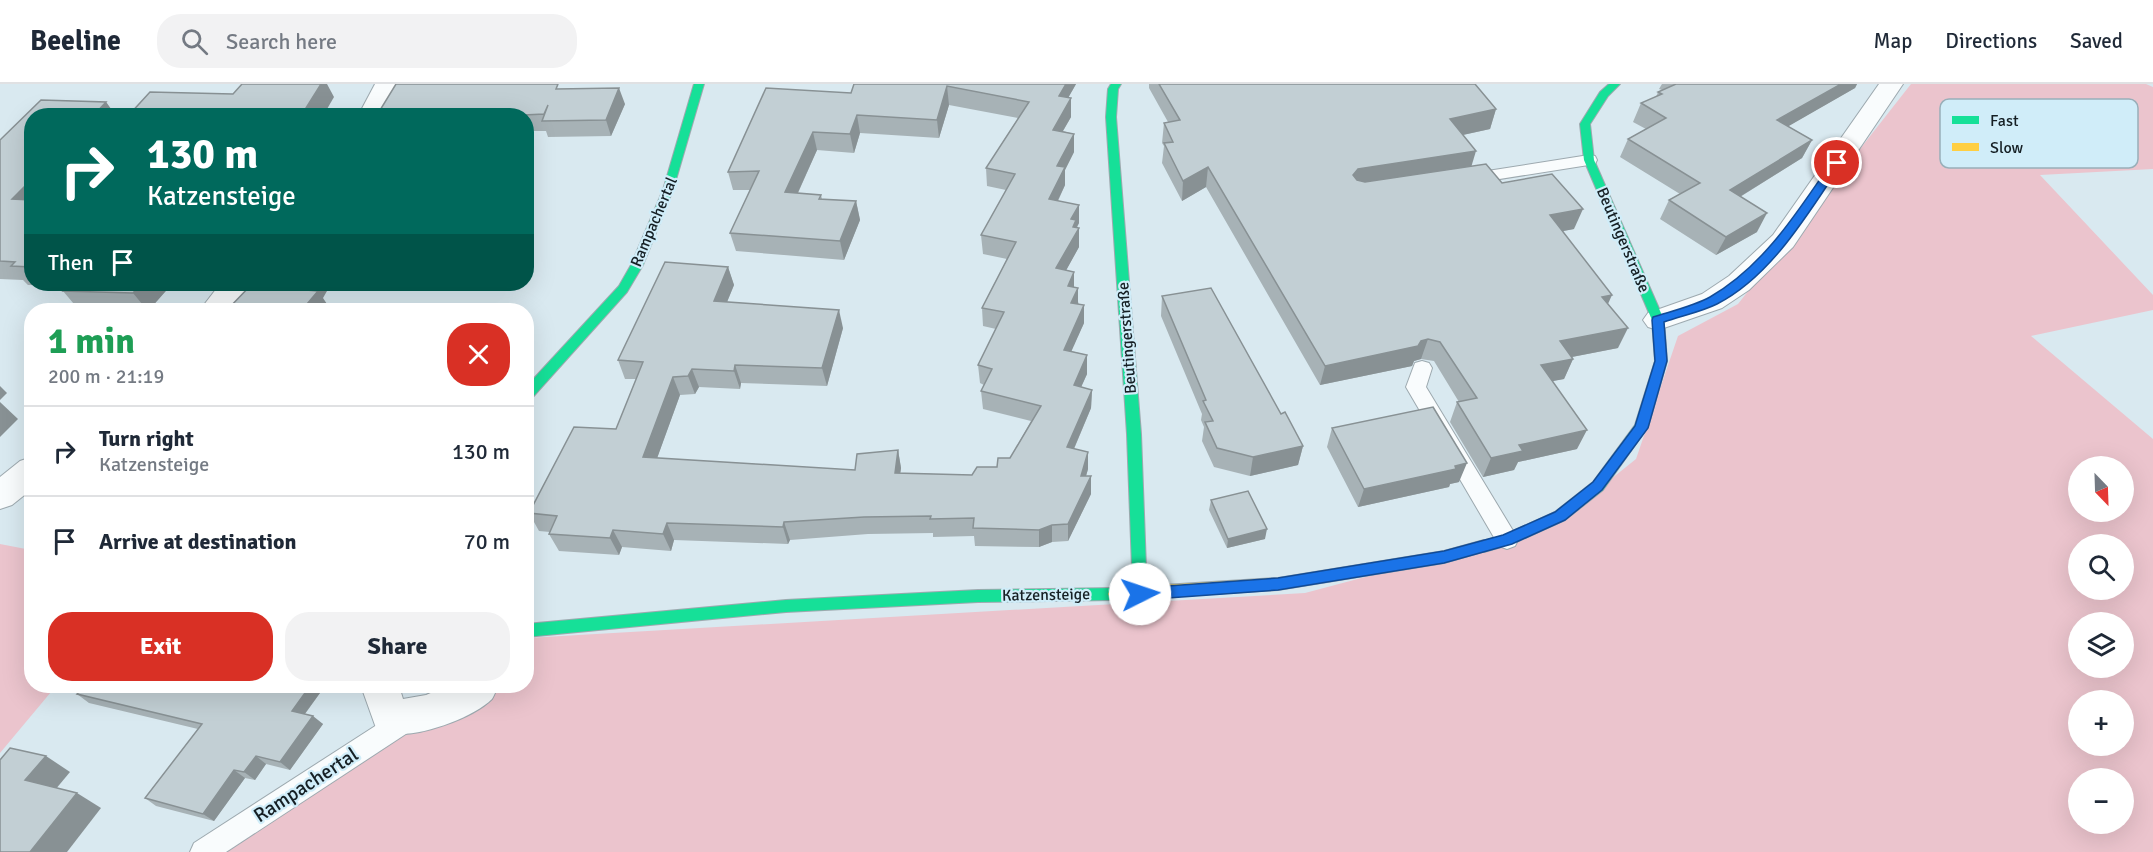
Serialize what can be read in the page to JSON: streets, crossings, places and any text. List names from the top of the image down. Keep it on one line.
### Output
{"streets":{"street":["Rampachertal","Beutingerstraße","Katzensteige"]},"crossings":[["Beutingerstraße","Katzensteige"]],"legend":["Fast","Slow"],"north":"bottom right","page":{"header":"Beeline","search":"Search here","nav":["Map","Directions","Saved"],"turn":["130 m","Katzensteige"],"then":"Then","heading":["1 min","200 m · 21:19"],"list":[{"name":"Turn right","note":"Katzensteige","value":"130 m"},{"name":"Arrive at destination","value":"70 m"}],"map_buttons":["+","−"],"buttons":["Exit","Share"]}}
